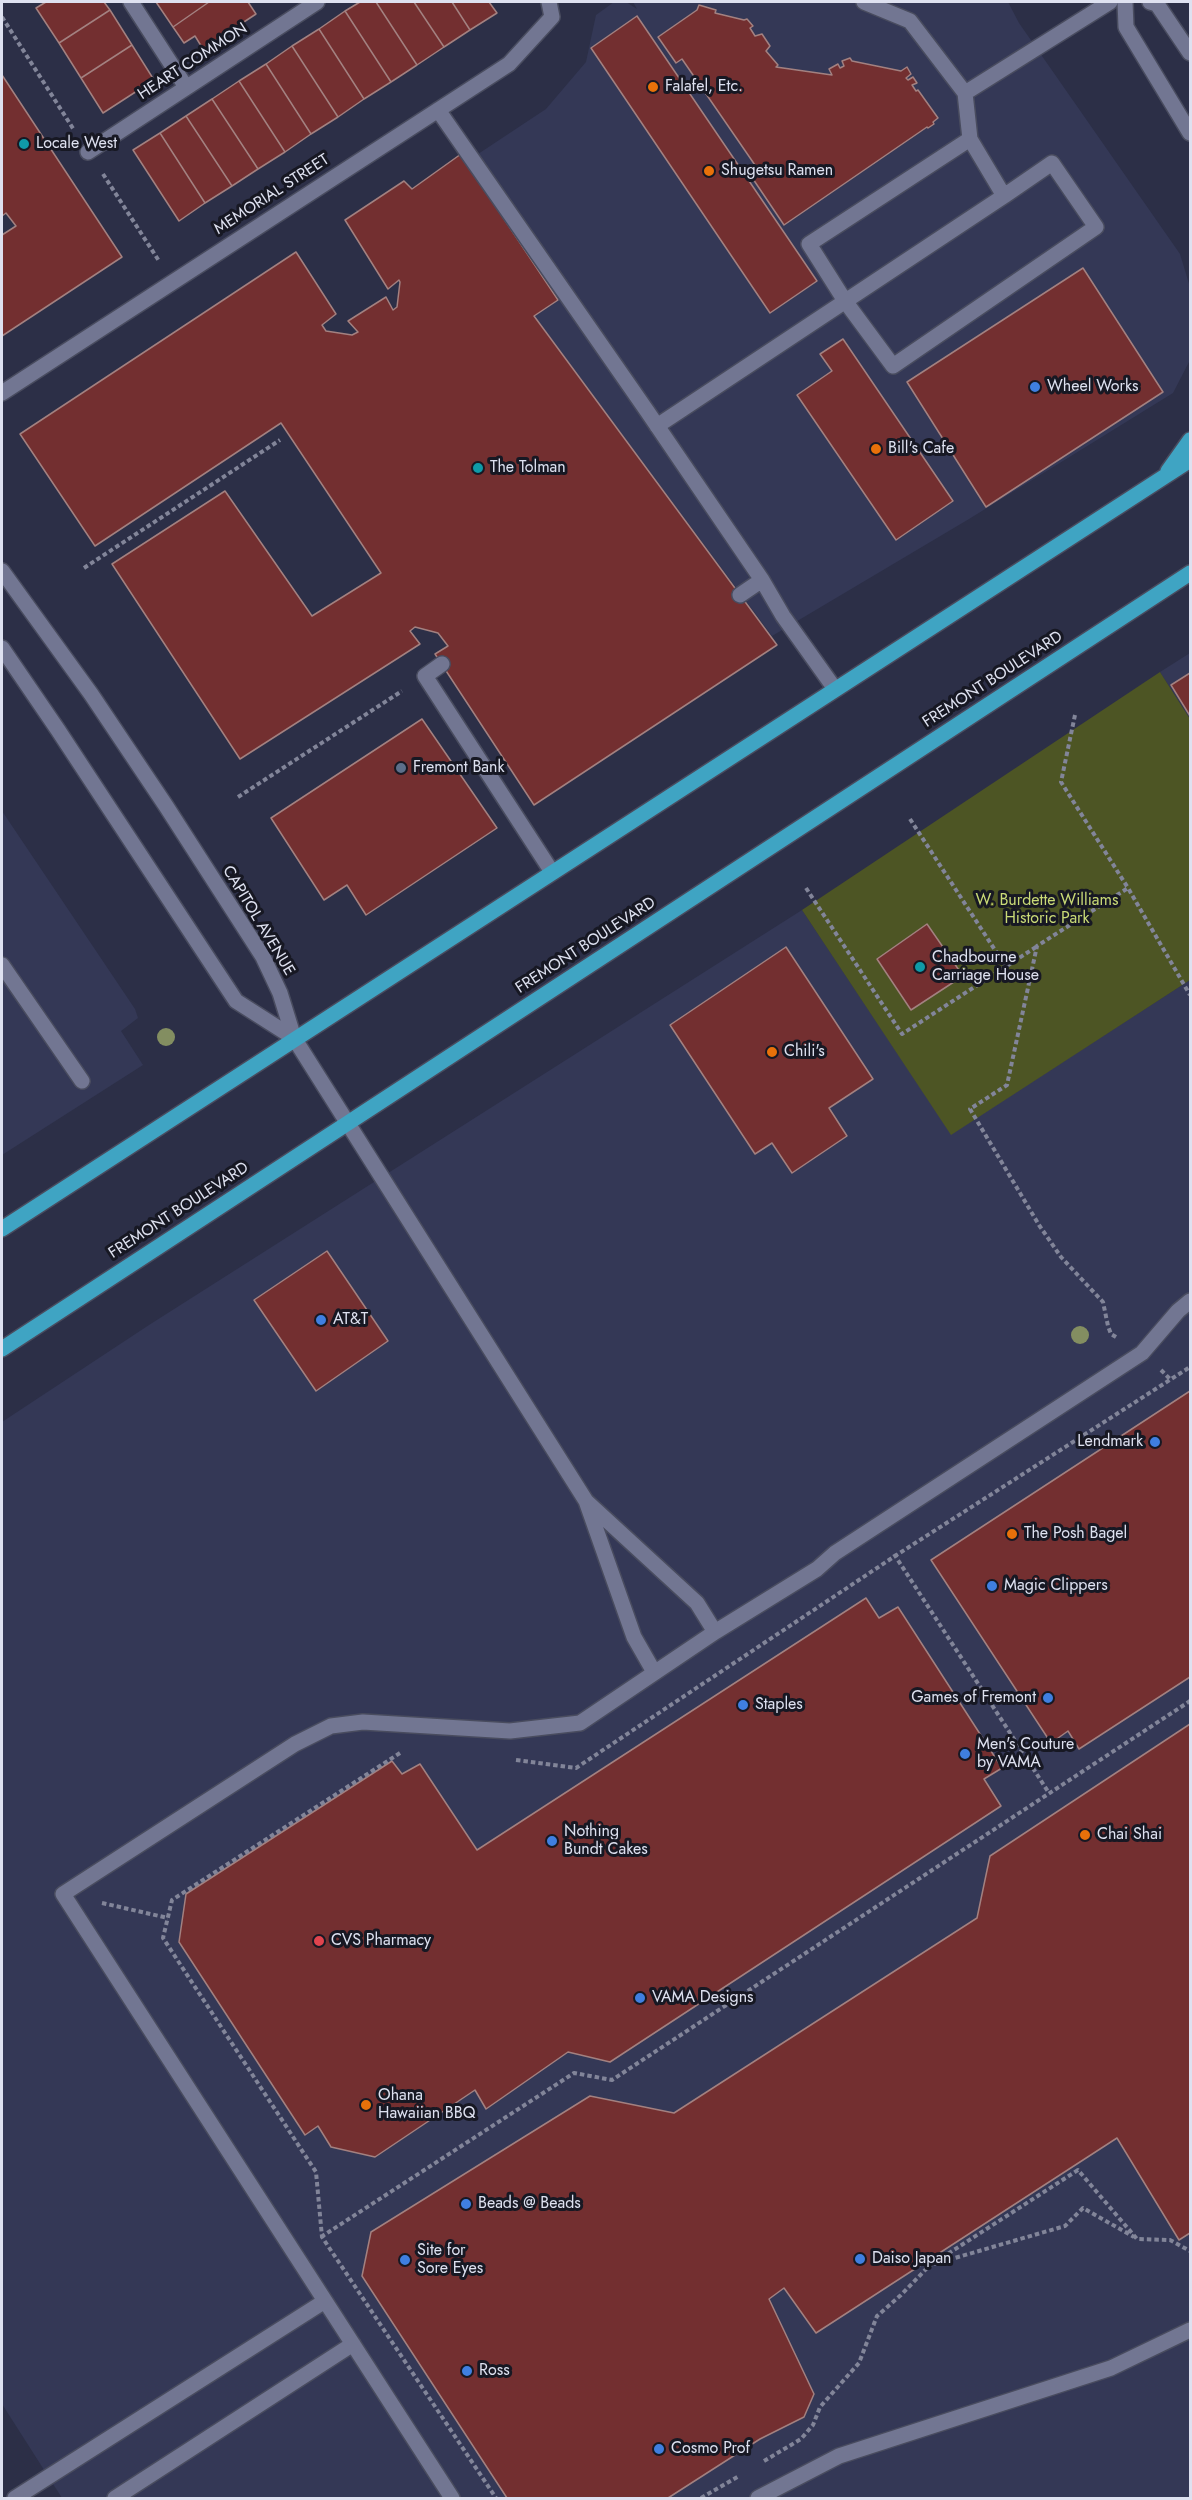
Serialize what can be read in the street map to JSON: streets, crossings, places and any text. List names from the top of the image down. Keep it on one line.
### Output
{"streets":{"main road":["FREMONT BOULEVARD"],"street":["HEART COMMON","MEMORIAL STREET","CAPITOL AVENUE"]},"parks":["W. Burdette Williams Historic Park"],"places":["Falafel, Etc.","Locale West","Shugetsu Ramen","Wheel Works","Bill's Cafe","The Tolman","Fremont Bank","Chadbourne Carriage House","Chili's","AT&T","Lendmark","The Posh Bagel","Magic Clippers","Games of Fremont","Staples","Men's Couture by VAMA","Chai Shai","Nothing Bundt Cakes","CVS Pharmacy","VAMA Designs","Ohana Hawaiian BBQ","Beads @ Beads","Daiso Japan","Site for Sore Eyes","Ross","Cosmo Prof"]}
